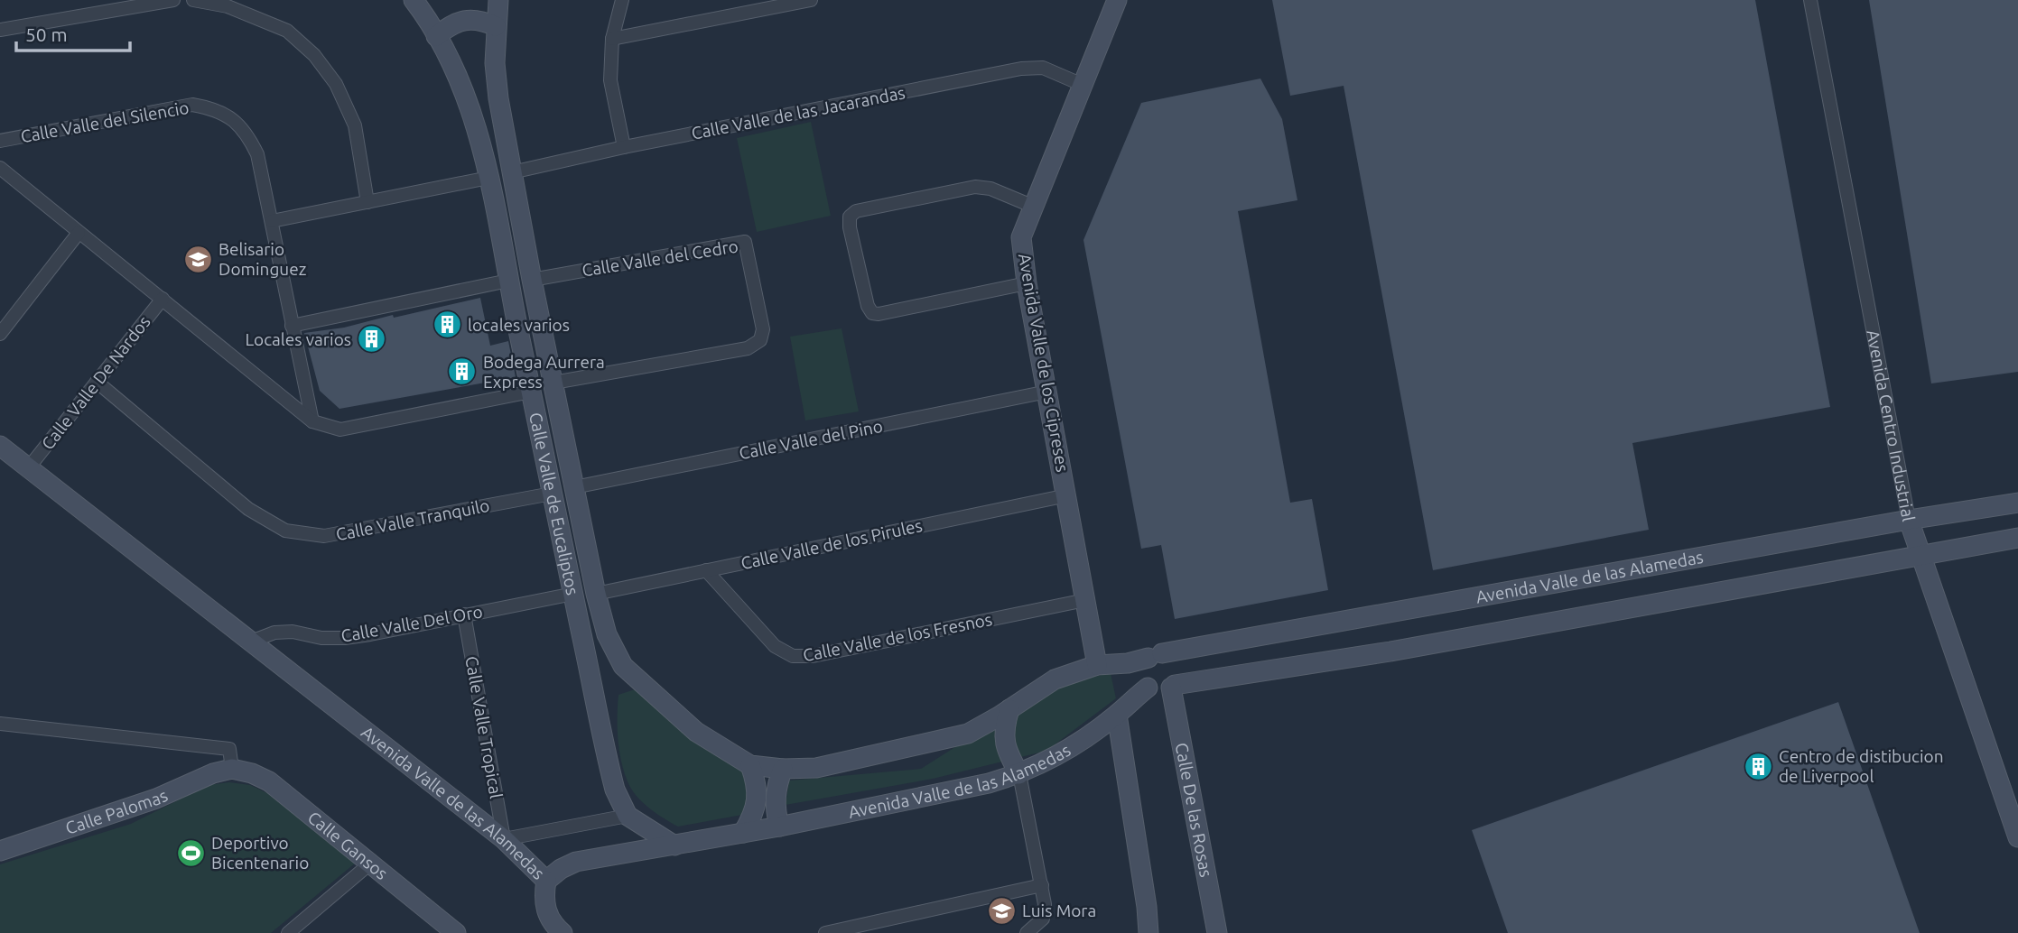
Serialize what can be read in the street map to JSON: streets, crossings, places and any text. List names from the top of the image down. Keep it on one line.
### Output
{"streets":{"street":["Calle Valle de las Jacarandas","Calle Valle del Silencio","Calle Valle del Cedro","Avenida Valle de los Cipreses","Calle Valle De Nardos","Avenida Centro Industrial","Calle Valle del Pino","Calle Valle de Eucaliptos","Calle Valle Tranquilo","Calle Valle de los Pirules","Avenida Valle de las Alamedas","Calle Valle Del Oro","Calle Valle de los Fresnos","Calle Valle Tropical","Calle Palomas","Calle De las Rosas","Calle Gansos"]},"crossings":[["Calle Valle de las Jacarandas","Avenida Valle de los Cipreses"],["Calle Valle de las Jacarandas","Calle Valle de Eucaliptos"],["Calle Valle del Cedro","Calle Valle de Eucaliptos"],["Avenida Valle de los Cipreses","Calle Valle del Pino"],["Avenida Valle de los Cipreses","Calle Valle de los Pirules"],["Avenida Valle de los Cipreses","Avenida Valle de las Alamedas"],["Avenida Valle de los Cipreses","Calle Valle de los Fresnos"],["Calle Valle De Nardos","Calle Valle Tranquilo"],["Calle Valle De Nardos","Avenida Valle de las Alamedas"],["Avenida Centro Industrial","Avenida Valle de las Alamedas"],["Calle Valle del Pino","Calle Valle de Eucaliptos"],["Calle Valle de Eucaliptos","Calle Valle Tranquilo"],["Calle Valle de Eucaliptos","Calle Valle de los Pirules"],["Calle Valle de Eucaliptos","Avenida Valle de las Alamedas"],["Calle Valle de Eucaliptos","Calle Valle Del Oro"],["Calle Valle de los Pirules","Calle Valle de los Fresnos"],["Avenida Valle de las Alamedas","Calle Valle Del Oro"],["Avenida Valle de las Alamedas","Calle Valle Tropical"],["Avenida Valle de las Alamedas","Calle De las Rosas"],["Calle Valle Del Oro","Calle Valle Tropical"],["Calle Palomas","Calle Gansos"]],"places":{"school or university":["Belisario Dominguez","Luis Mora"],"building":["locales varios","Locales varios","Bodega Aurrera Express","Centro de distibucion de Liverpool"],"sports":["Deportivo Bicentenario"]},"scale_bar":"50 m"}
